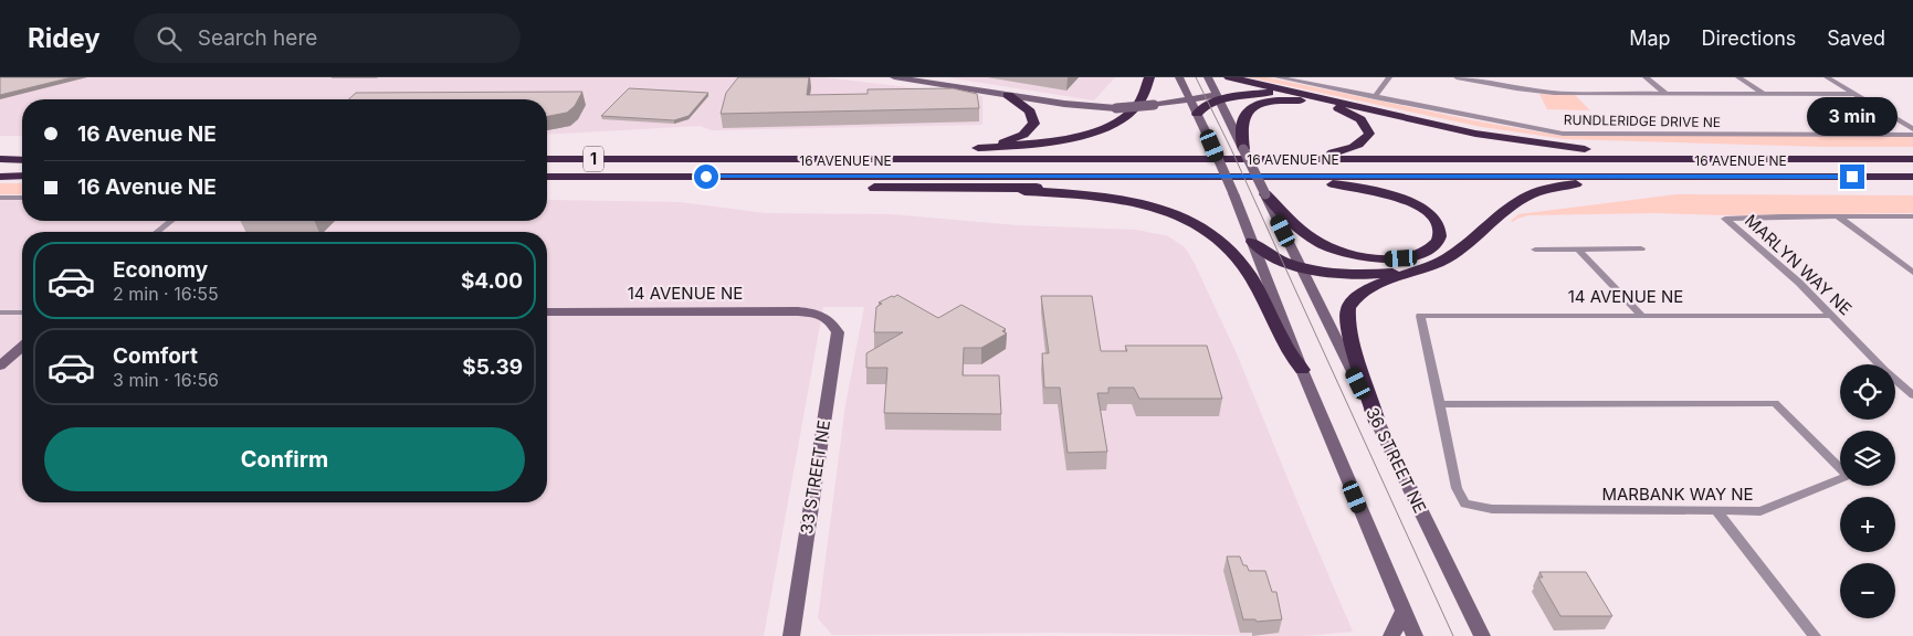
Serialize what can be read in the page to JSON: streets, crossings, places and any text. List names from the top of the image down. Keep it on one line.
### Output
{"streets":{"highway":["1","16 AVENUE NE"],"main road":["14 AVENUE NE","36 STREET NE","33 STREET NE"],"street":["RUNDLERIDGE DRIVE NE","MARLYN WAY NE","MARBANK WAY NE"]},"crossings":[["MARLYN WAY NE","14 AVENUE NE"],["14 AVENUE NE","33 STREET NE"],["14 AVENUE NE","MARBANK WAY NE"]],"page":{"header":"Ridey","search":"Search here","nav":["Map","Directions","Saved"],"bubble":"3 min","banner":["16 Avenue NE","16 Avenue NE"],"list":[{"name":"Economy","note":"2 min · 16:55","value":"$4.00"},{"name":"Comfort","note":"3 min · 16:56","value":"$5.39"}],"map_buttons":["+","−"],"buttons":"Confirm"}}
